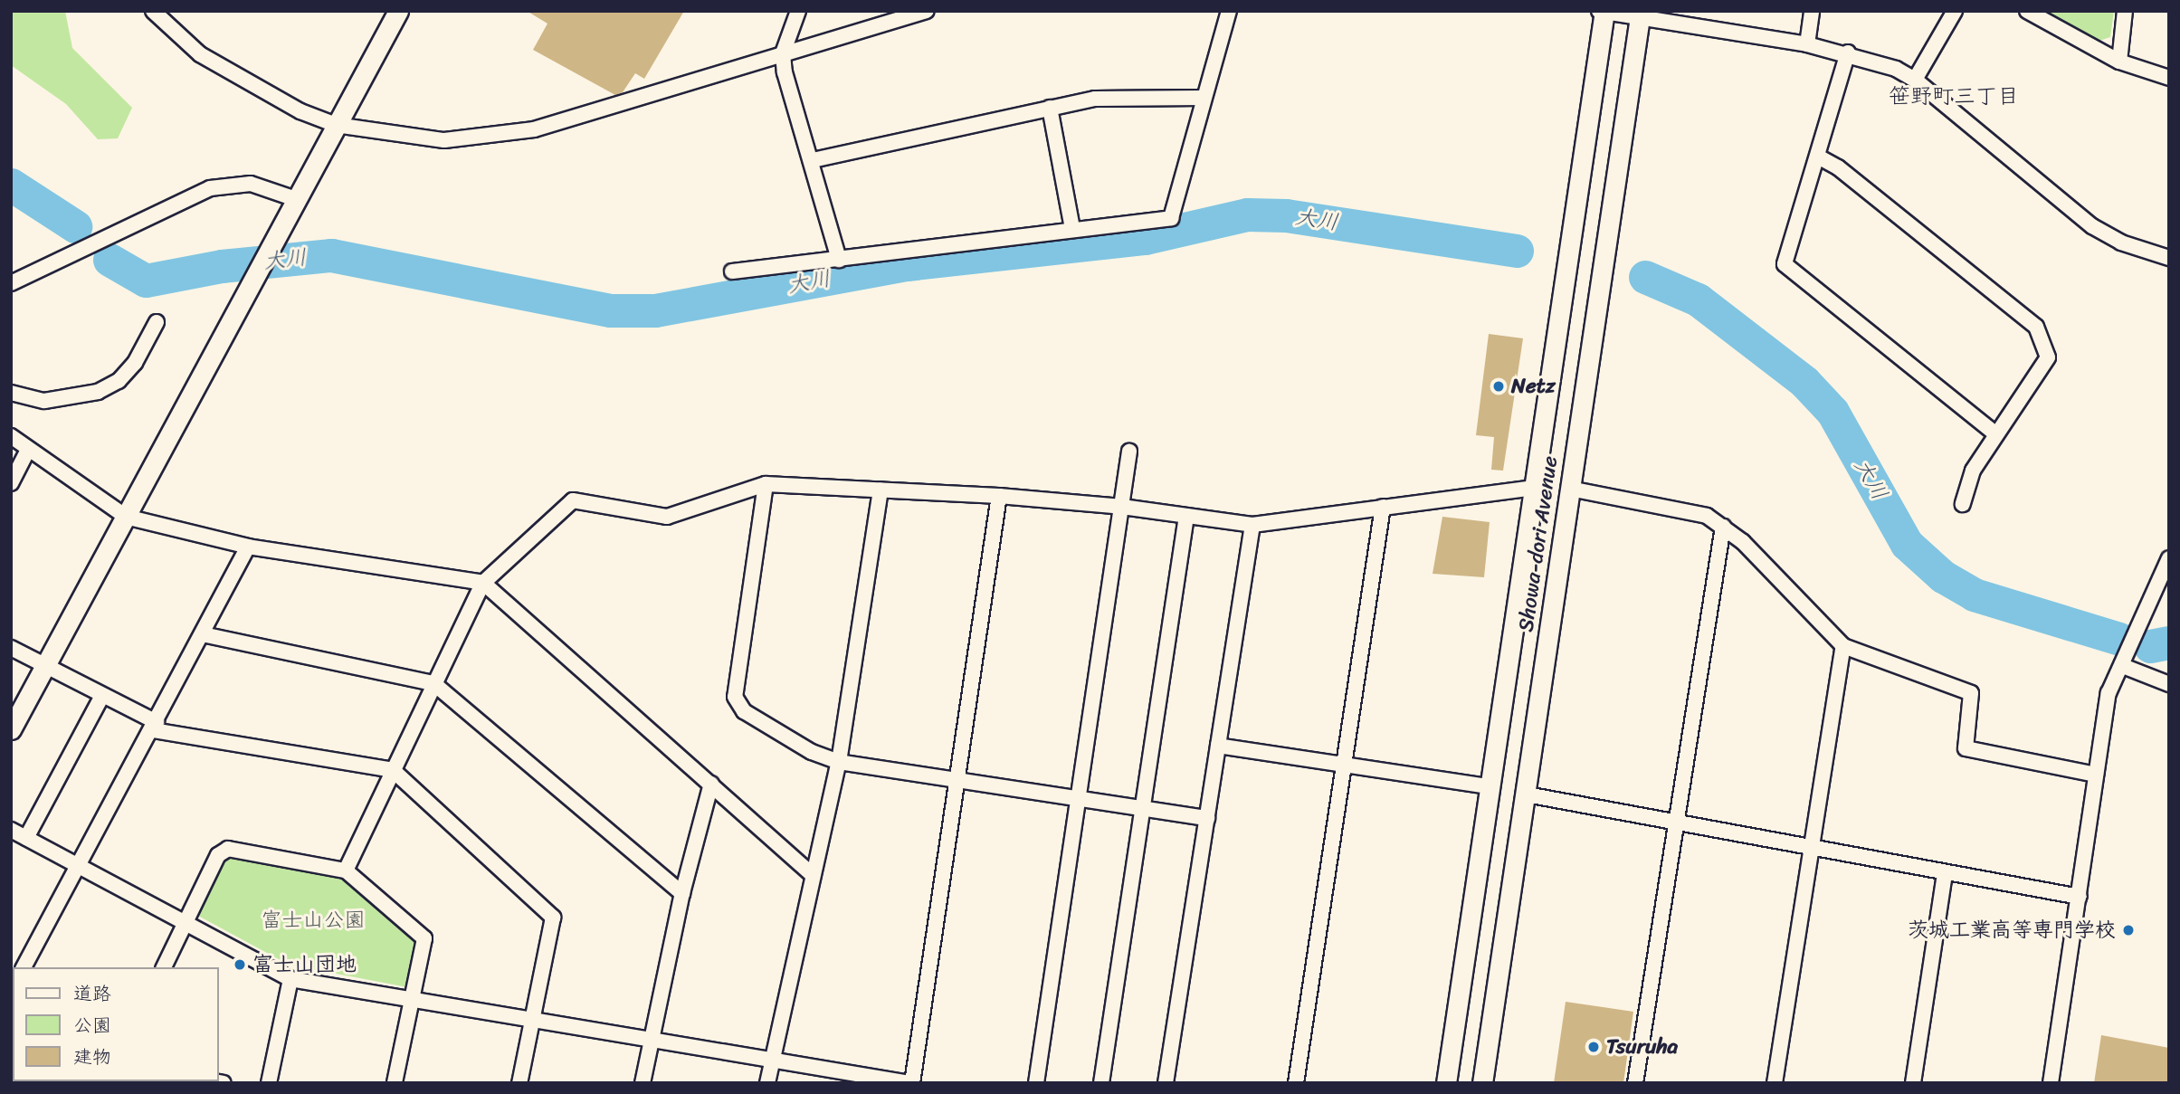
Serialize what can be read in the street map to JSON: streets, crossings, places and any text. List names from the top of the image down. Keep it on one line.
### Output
{"streets":{"street":["Showa-dori Avenue"]},"districts":["笹野町三丁目"],"water":["大川"],"parks":["富士山公園"],"places":["Netz","茨城工業高等専門学校","富士山団地","Tsuruha"],"legend":["道路","公園","建物"]}
